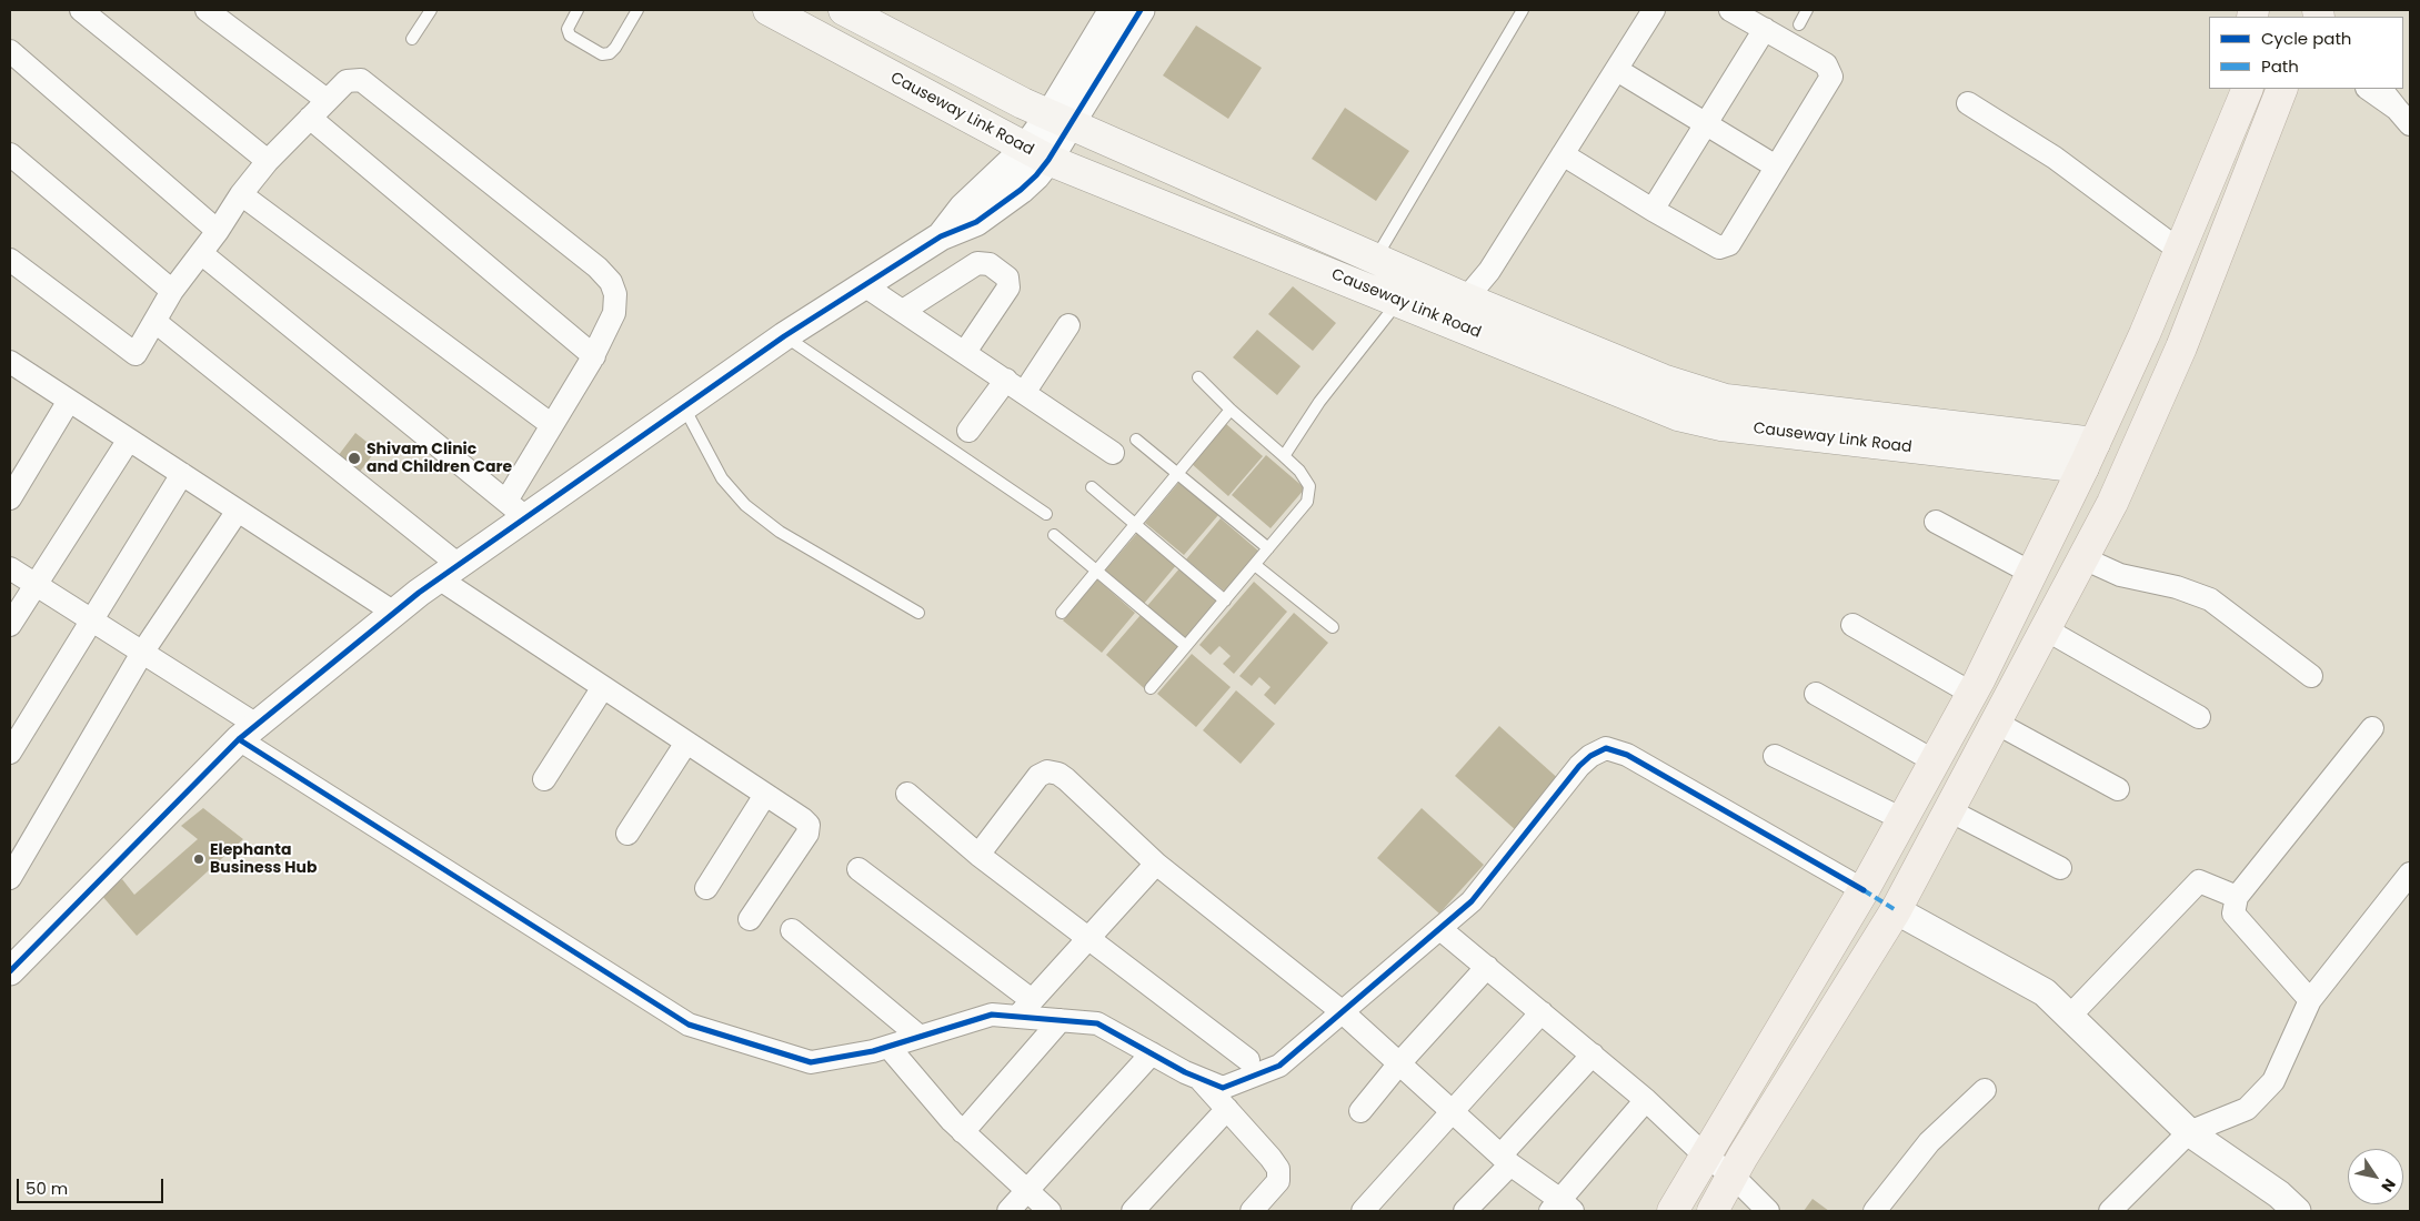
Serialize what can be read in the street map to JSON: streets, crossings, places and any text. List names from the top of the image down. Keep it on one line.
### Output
{"streets":{"main road":["Causeway Link Road"]},"places":["Shivam Clinic and Children Care","Elephanta Business Hub"],"legend":["Cycle path","Path"],"scale_bar":"50 m","north":"bottom right"}
